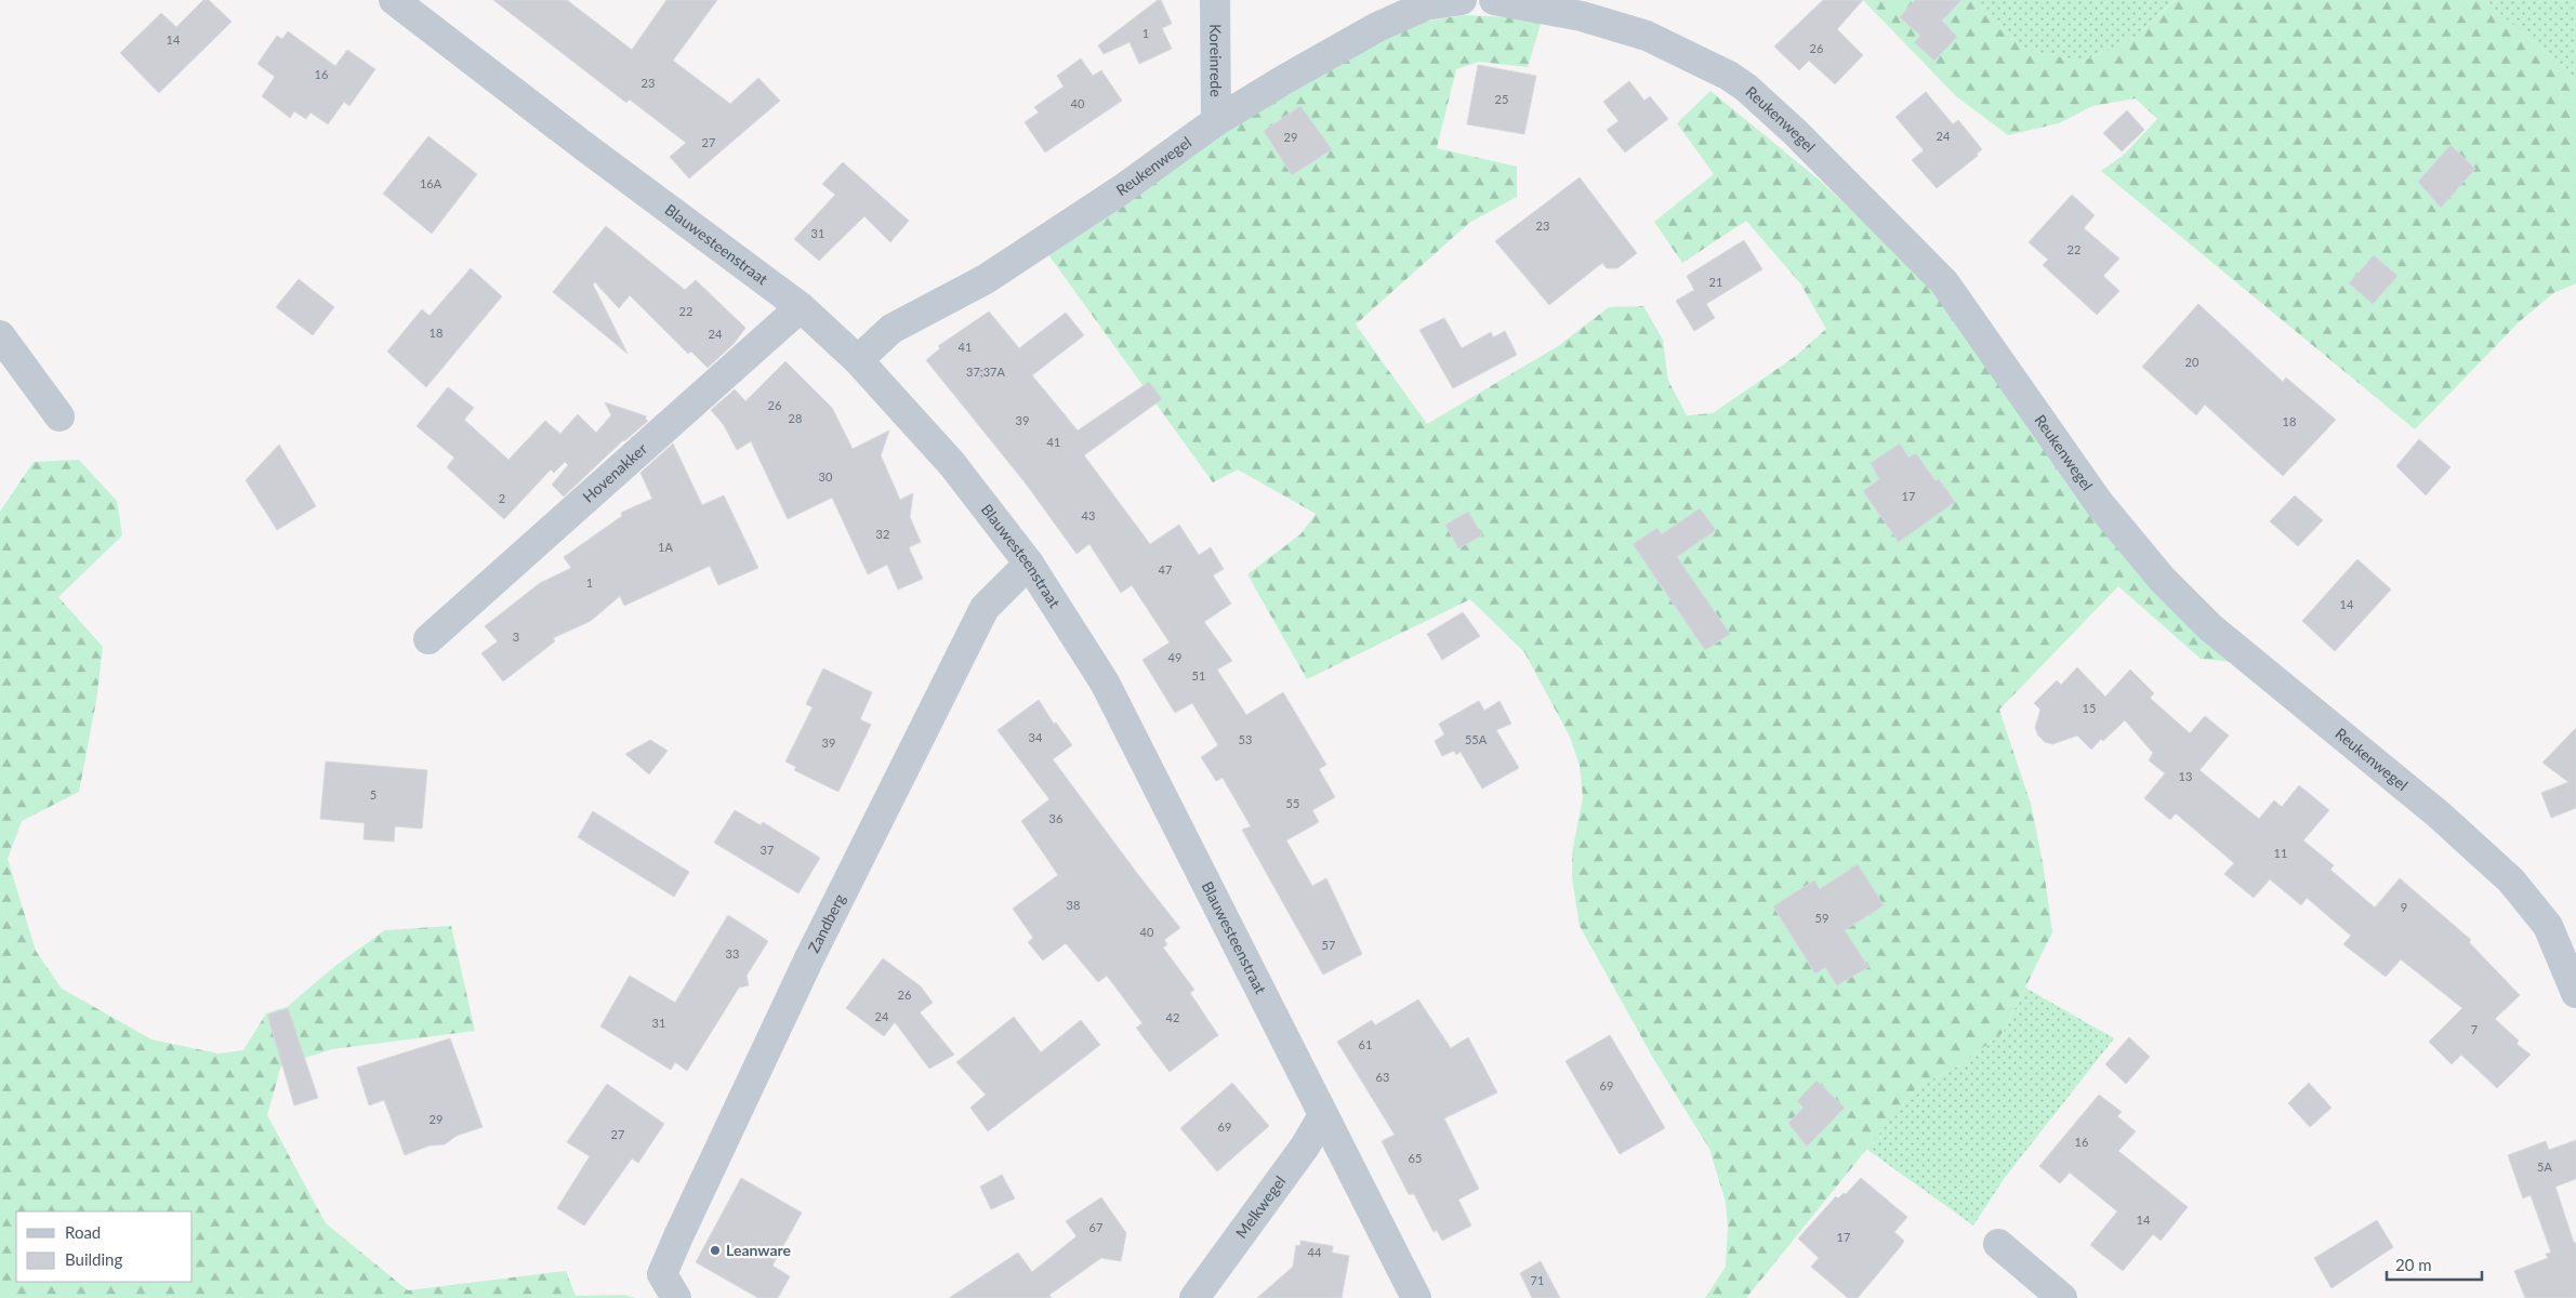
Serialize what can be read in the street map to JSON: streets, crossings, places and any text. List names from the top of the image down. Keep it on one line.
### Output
{"streets":{"street":["Koreinrede","Reukenwegel","Blauwesteenstraat","Hovenakker","Zandberg","Melkwegel"]},"crossings":[["Koreinrede","Reukenwegel"],["Reukenwegel","Blauwesteenstraat"],["Blauwesteenstraat","Hovenakker"],["Blauwesteenstraat","Zandberg"],["Blauwesteenstraat","Melkwegel"]],"places":["Leanware"],"house_numbers":["1","14","26","16","23","25","40","24","29","27","16A","23","31","22","21","22","18","24","41","20","37;37A","26","28","39","18","41","30","17","2","43","32","1A","47","1","14","3","49","51","15","34","53","55A","39","13","5","55","36","37","11","38","9","59","40","57","33","26","24","42","31","7","61","63","69","29","69","27","16","65","5A","14","67","17","44","71"],"legend":["Road","Building"],"scale_bar":"20 m"}
